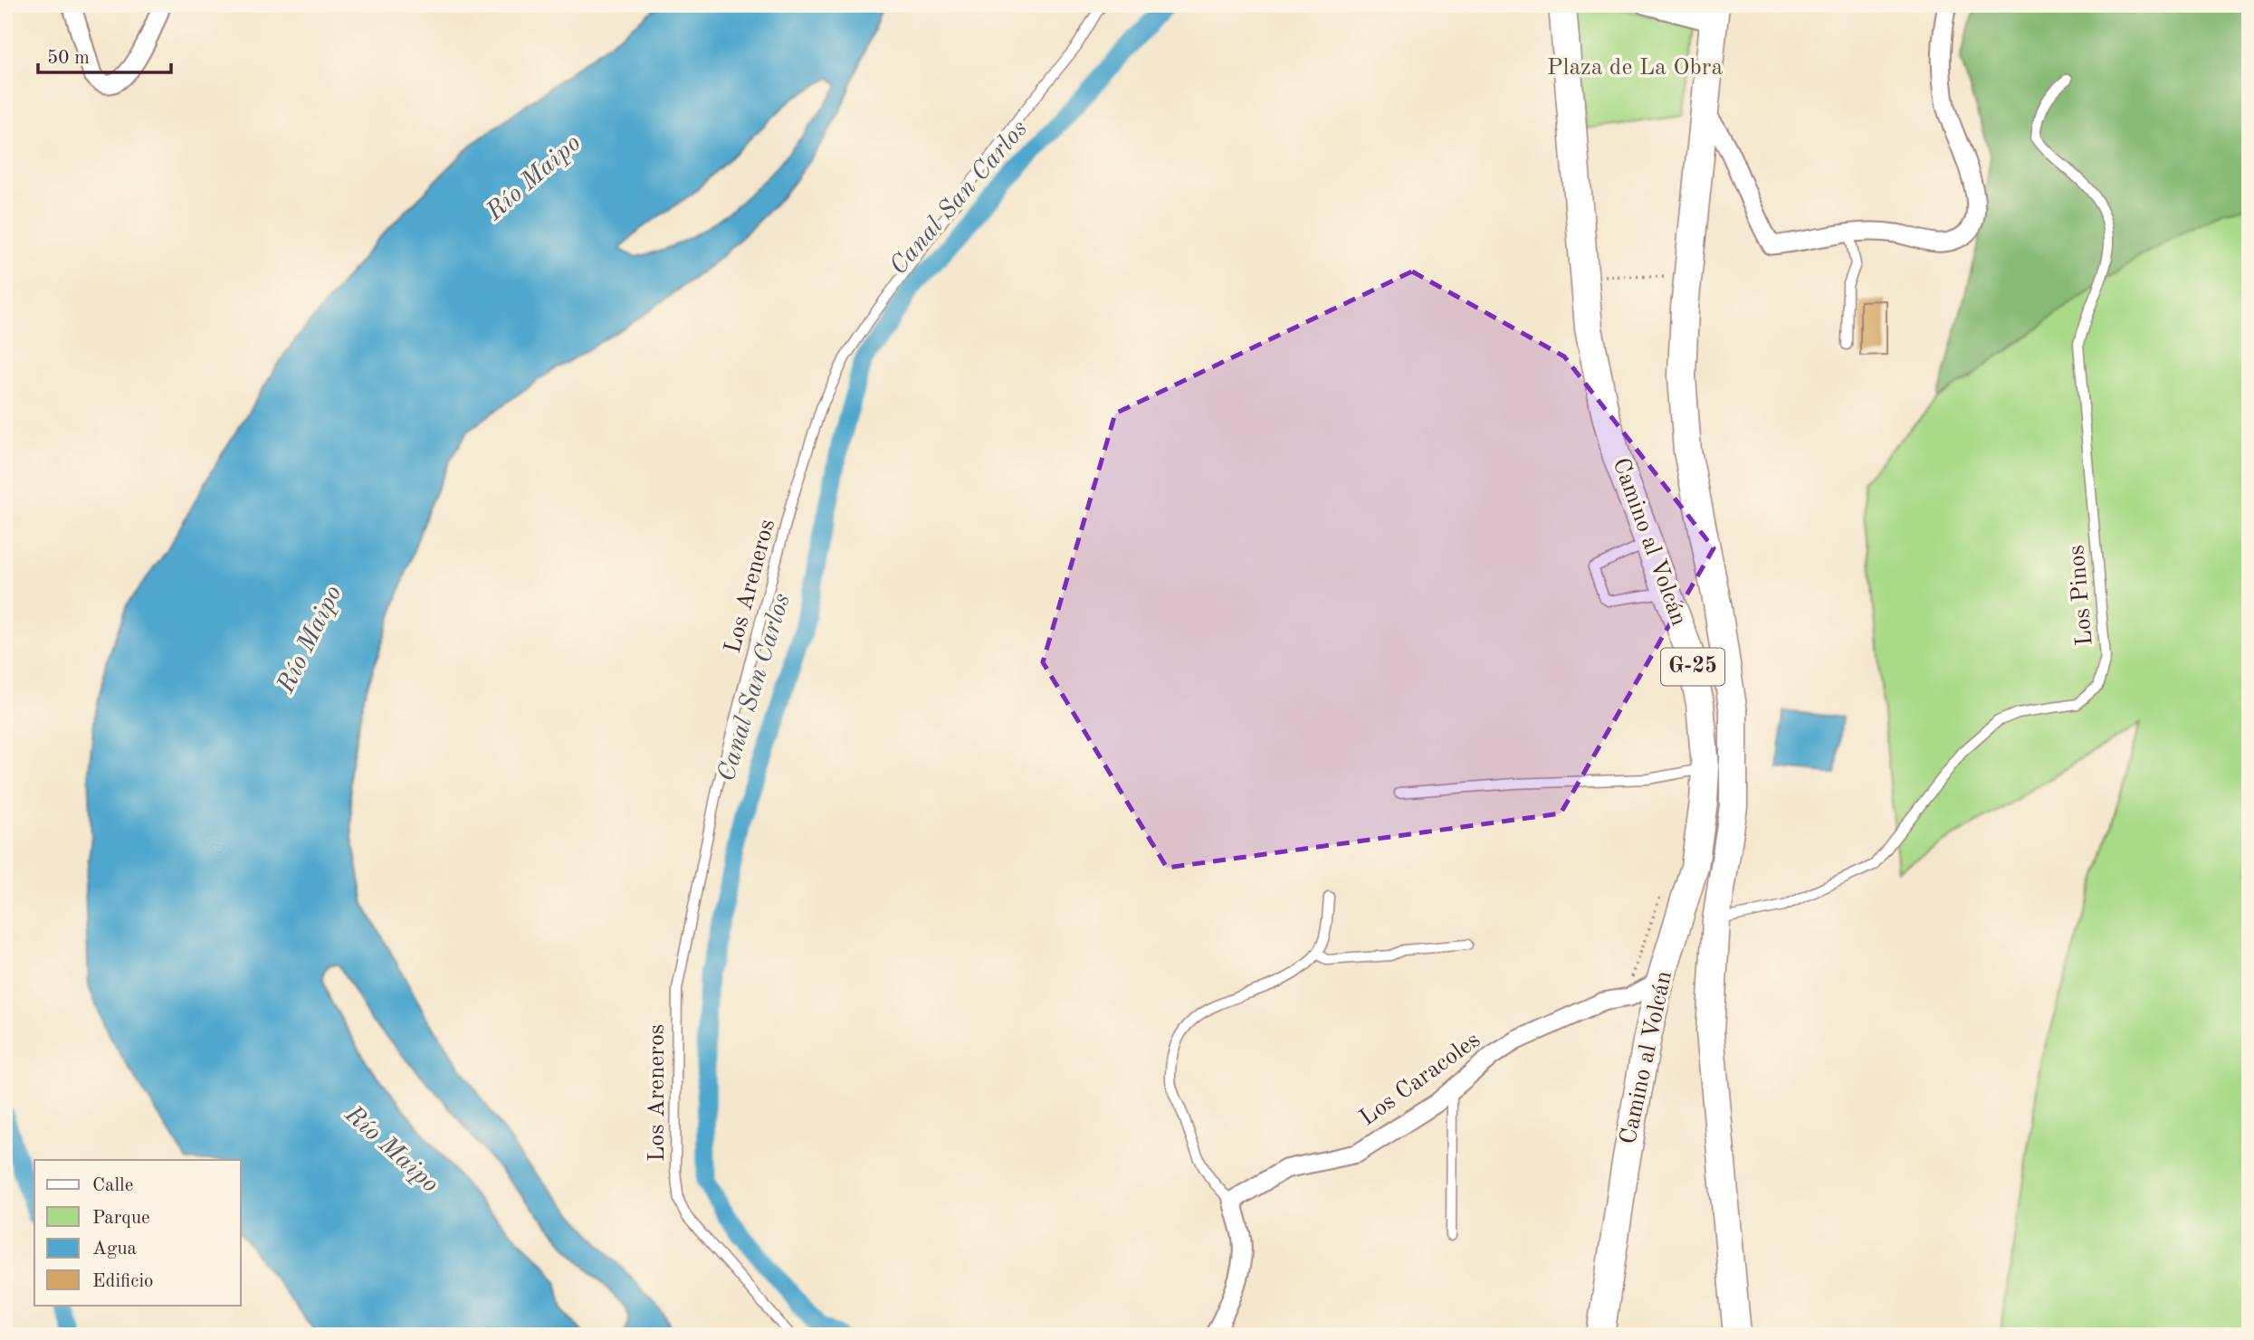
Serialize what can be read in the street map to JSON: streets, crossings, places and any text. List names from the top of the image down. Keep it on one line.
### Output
{"streets":{"main road":["Camino al Volcán","G-25"],"street":["Los Caracoles"],"lane":["Los Areneros","Los Pinos"]},"crossings":[["Camino al Volcán","Los Pinos"],["Camino al Volcán","Los Caracoles"]],"water":["Río Maipo","Canal San Carlos"],"parks":["Plaza de La Obra"],"legend":["Calle","Parque","Agua","Edificio"],"scale_bar":"50 m"}
